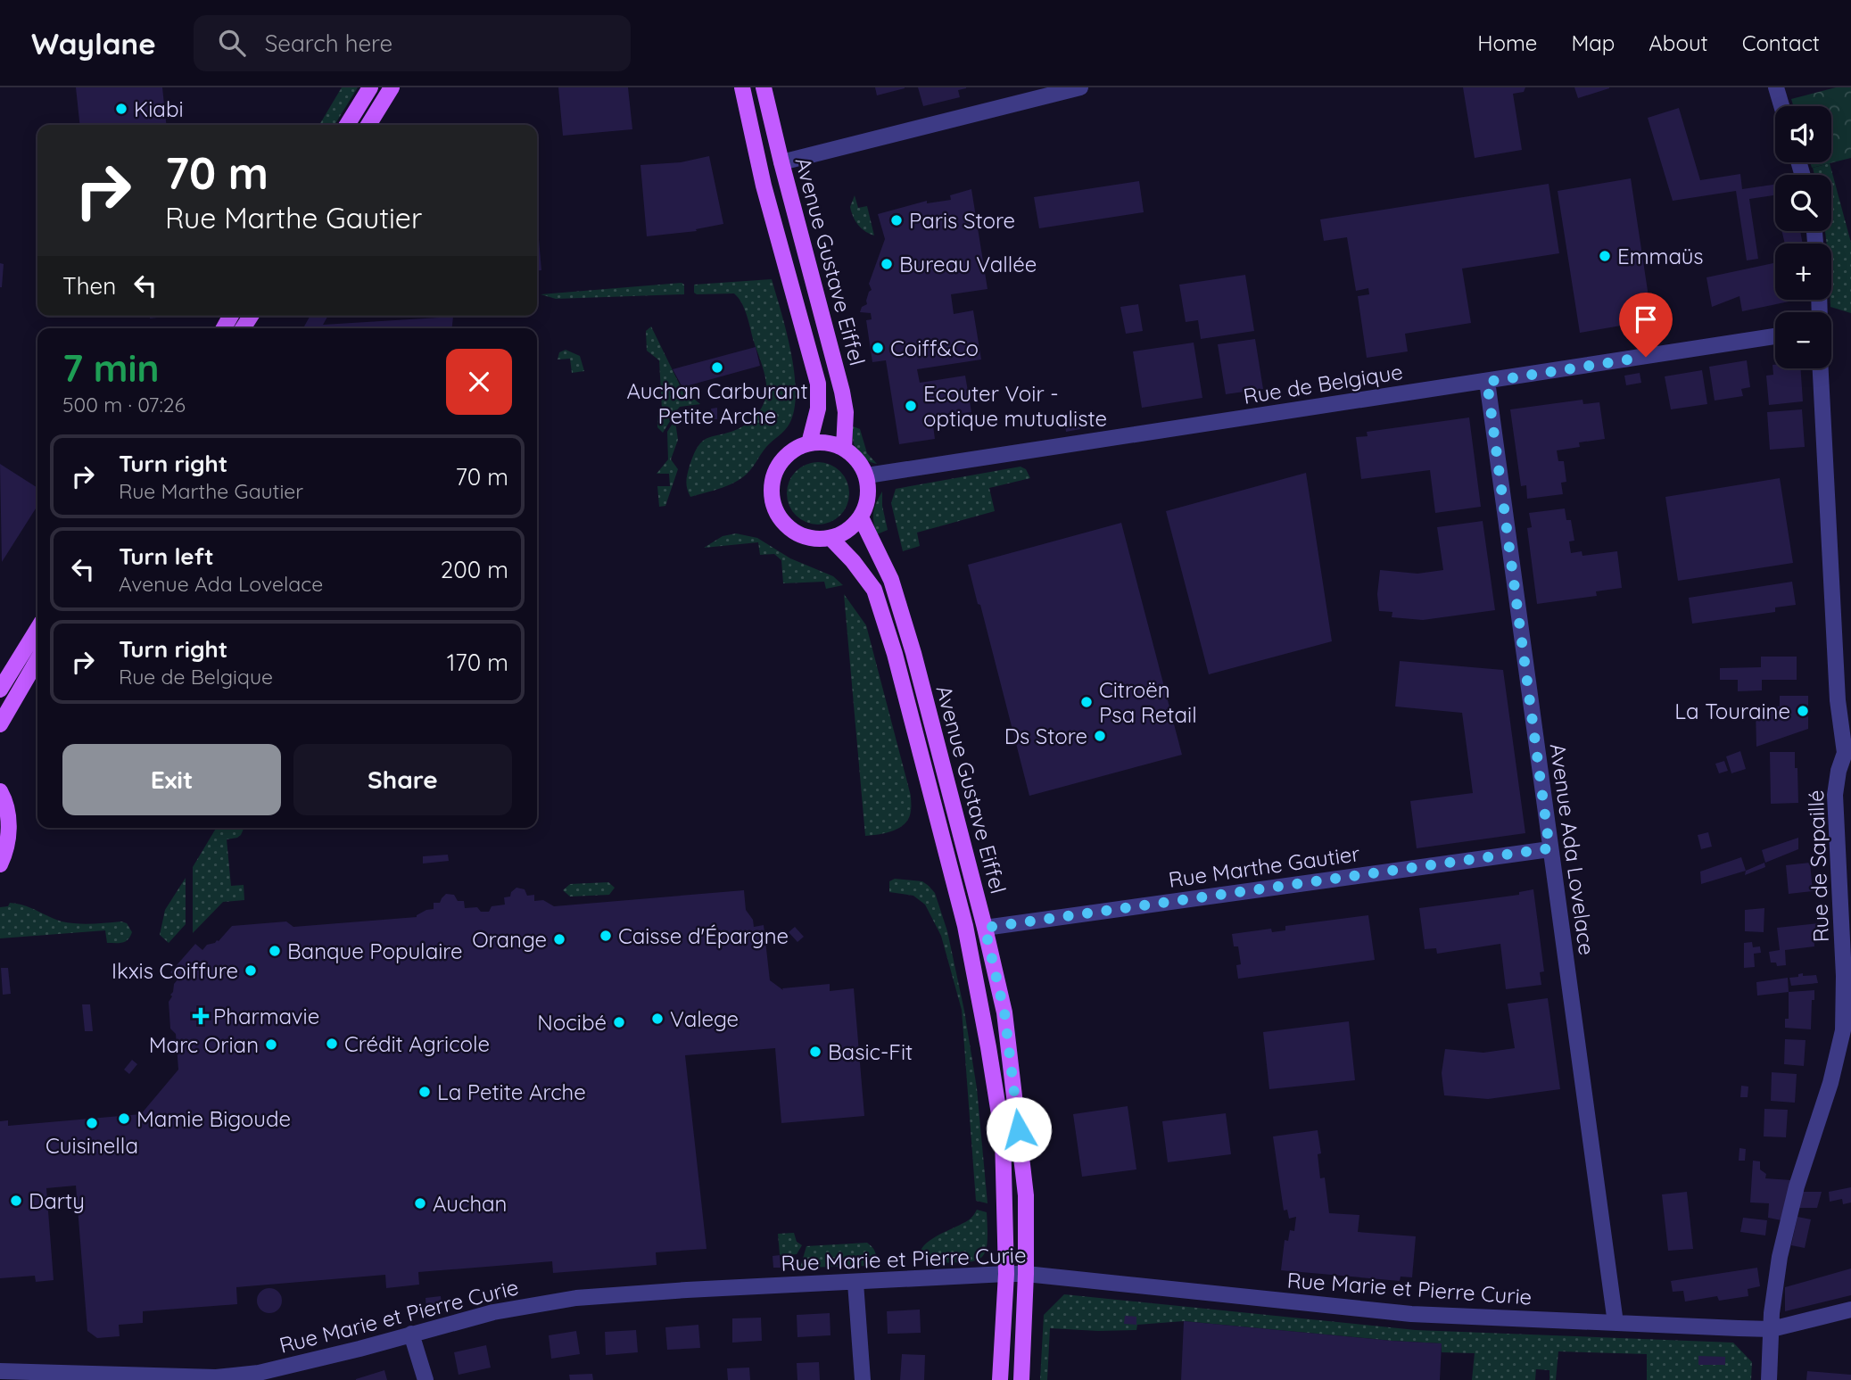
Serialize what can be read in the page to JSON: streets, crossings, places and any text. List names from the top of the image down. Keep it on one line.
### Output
{"streets":{"main road":["Avenue Gustave Eiffel"],"street":["Rue de Belgique","Avenue Ada Lovelace","Rue Marthe Gautier","Rue de Sapaillé","Rue Marie et Pierre Curie"]},"crossings":[["Avenue Gustave Eiffel","Rue de Belgique"],["Avenue Gustave Eiffel","Rue Marthe Gautier"],["Avenue Gustave Eiffel","Rue Marie et Pierre Curie"],["Rue de Belgique","Avenue Ada Lovelace"],["Avenue Ada Lovelace","Rue Marthe Gautier"],["Avenue Ada Lovelace","Rue Marie et Pierre Curie"],["Rue de Sapaillé","Rue Marie et Pierre Curie"]],"places":{"other":["Kiabi","Paris Store","Emmaüs","Bureau Vallée","Coiff&Co","Auchan Carburant Petite Arche","Ecouter Voir - optique mutualiste","Citroën Psa Retail","La Touraine","Ds Store","Caisse d'Épargne","Orange","Banque Populaire","Ikxis Coiffure","Valege","Nocibé","Crédit Agricole","Marc Orian","Basic-Fit","La Petite Arche","Mamie Bigoude","Cuisinella","Darty","Auchan"],"health":["Pharmavie"]},"page":{"header":"Waylane","search":"Search here","nav":["Home","Map","About","Contact"],"map_buttons":["+","−"],"turn":["70 m","Rue Marthe Gautier"],"then":"Then","heading":["7 min","500 m · 07:26"],"list":[{"name":"Turn right","note":"Rue Marthe Gautier","value":"70 m"},{"name":"Turn left","note":"Avenue Ada Lovelace","value":"200 m"},{"name":"Turn right","note":"Rue de Belgique","value":"170 m"}],"buttons":["Exit","Share"]}}
